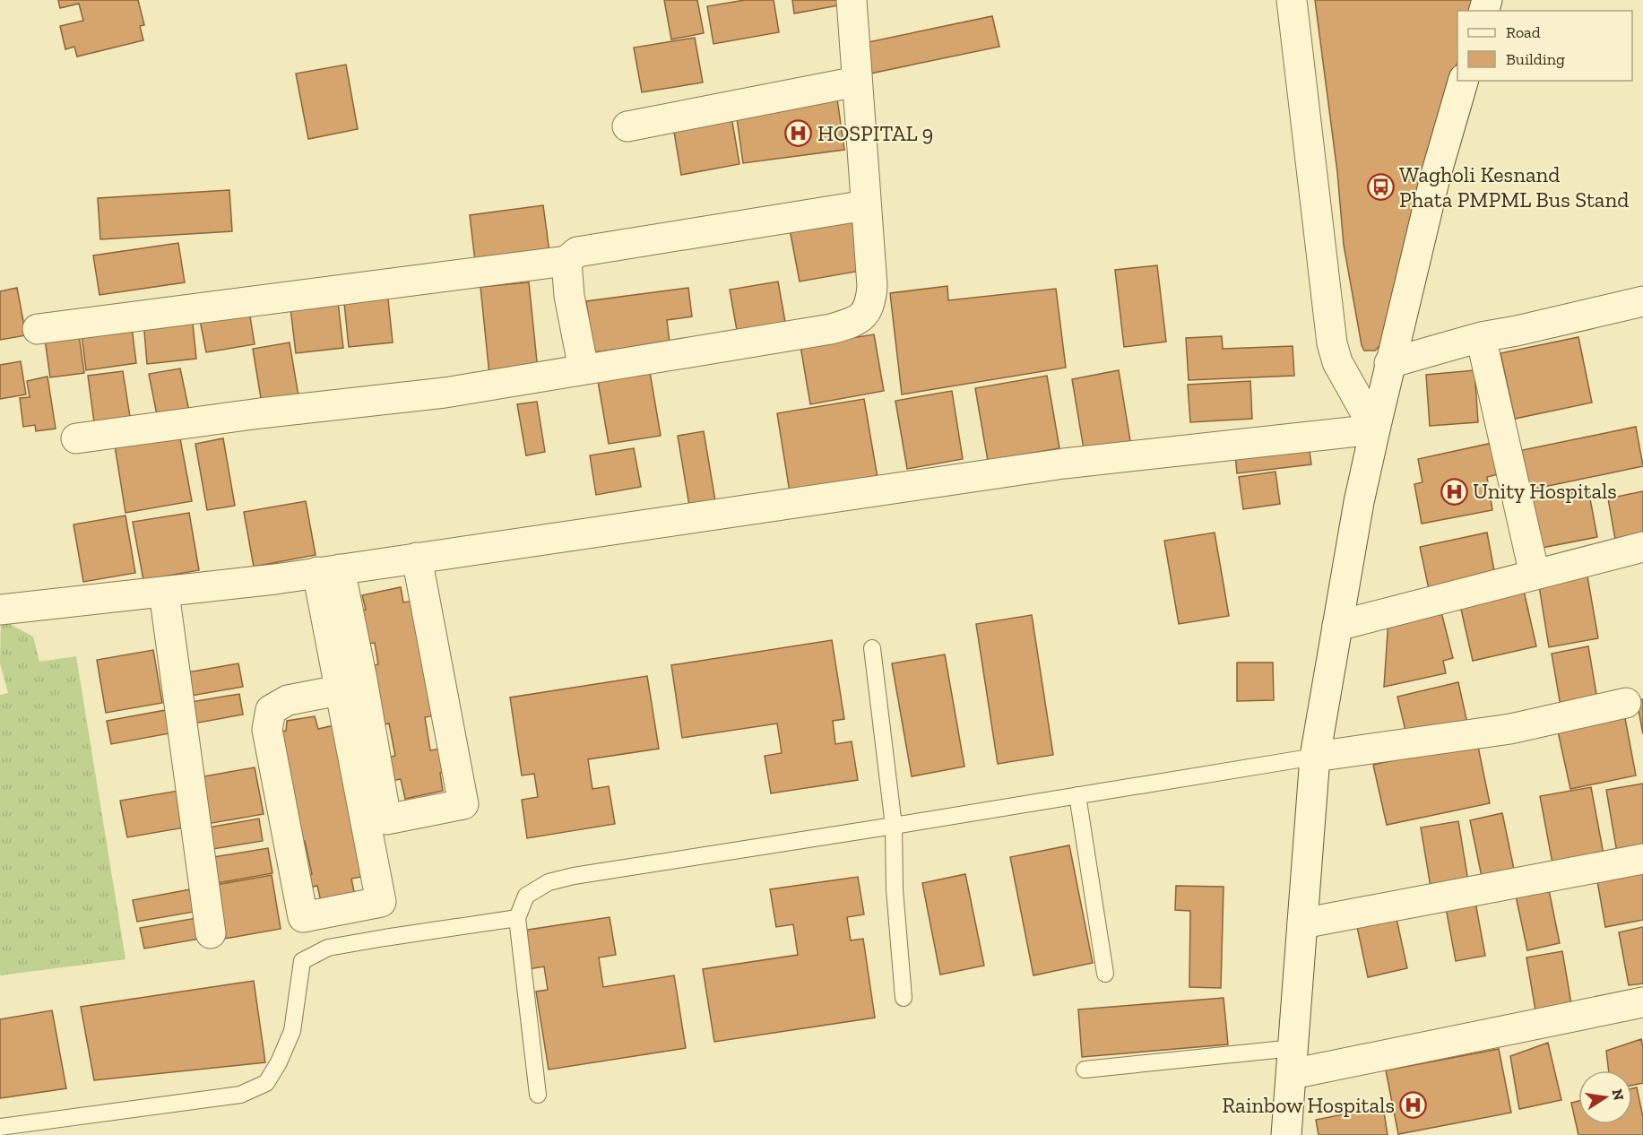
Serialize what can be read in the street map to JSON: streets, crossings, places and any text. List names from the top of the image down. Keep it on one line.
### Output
{"places":{"hospital":["HOSPITAL 9","Unity Hospitals","Rainbow Hospitals"],"bus stop":["Wagholi Kesnand Phata PMPML Bus Stand"]},"legend":["Road","Building"],"north":"right"}
